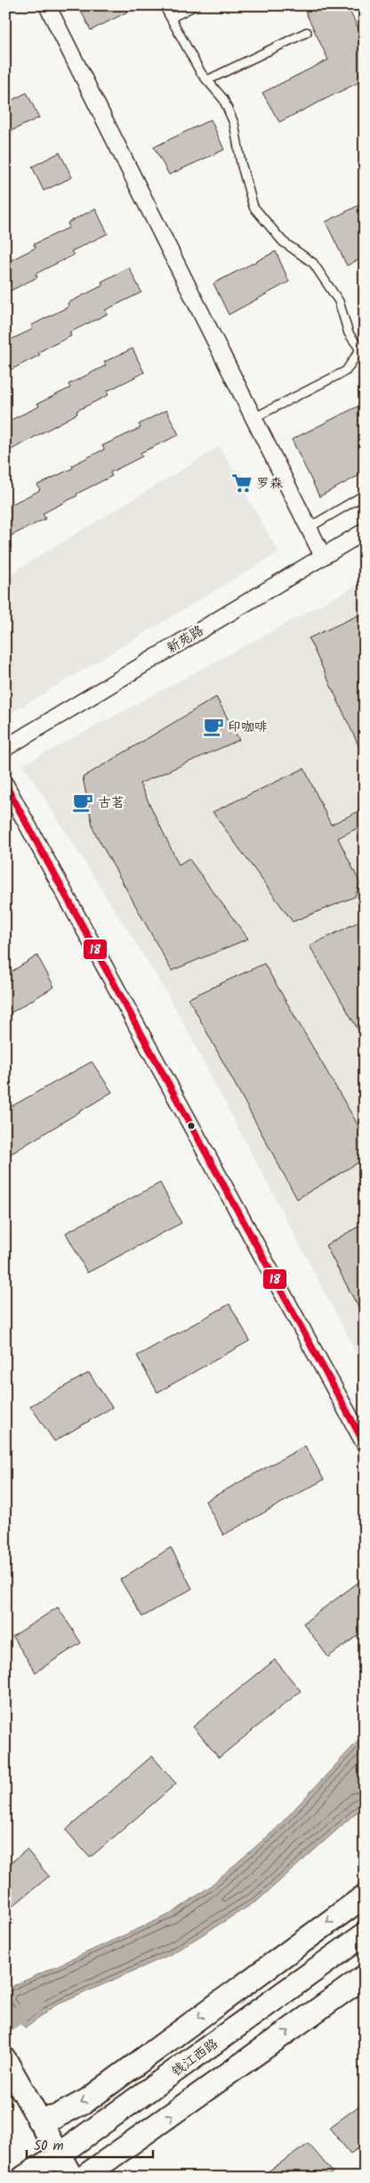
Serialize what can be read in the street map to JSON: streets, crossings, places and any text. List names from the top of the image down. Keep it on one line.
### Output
{"streets":{"main road":["钱江西路"],"street":["新苑路"]},"places":{"supermarket":["罗森"],"cafe":["印咖啡","古茗"]},"lines":["transit line 18"],"scale_bar":"50 m"}
